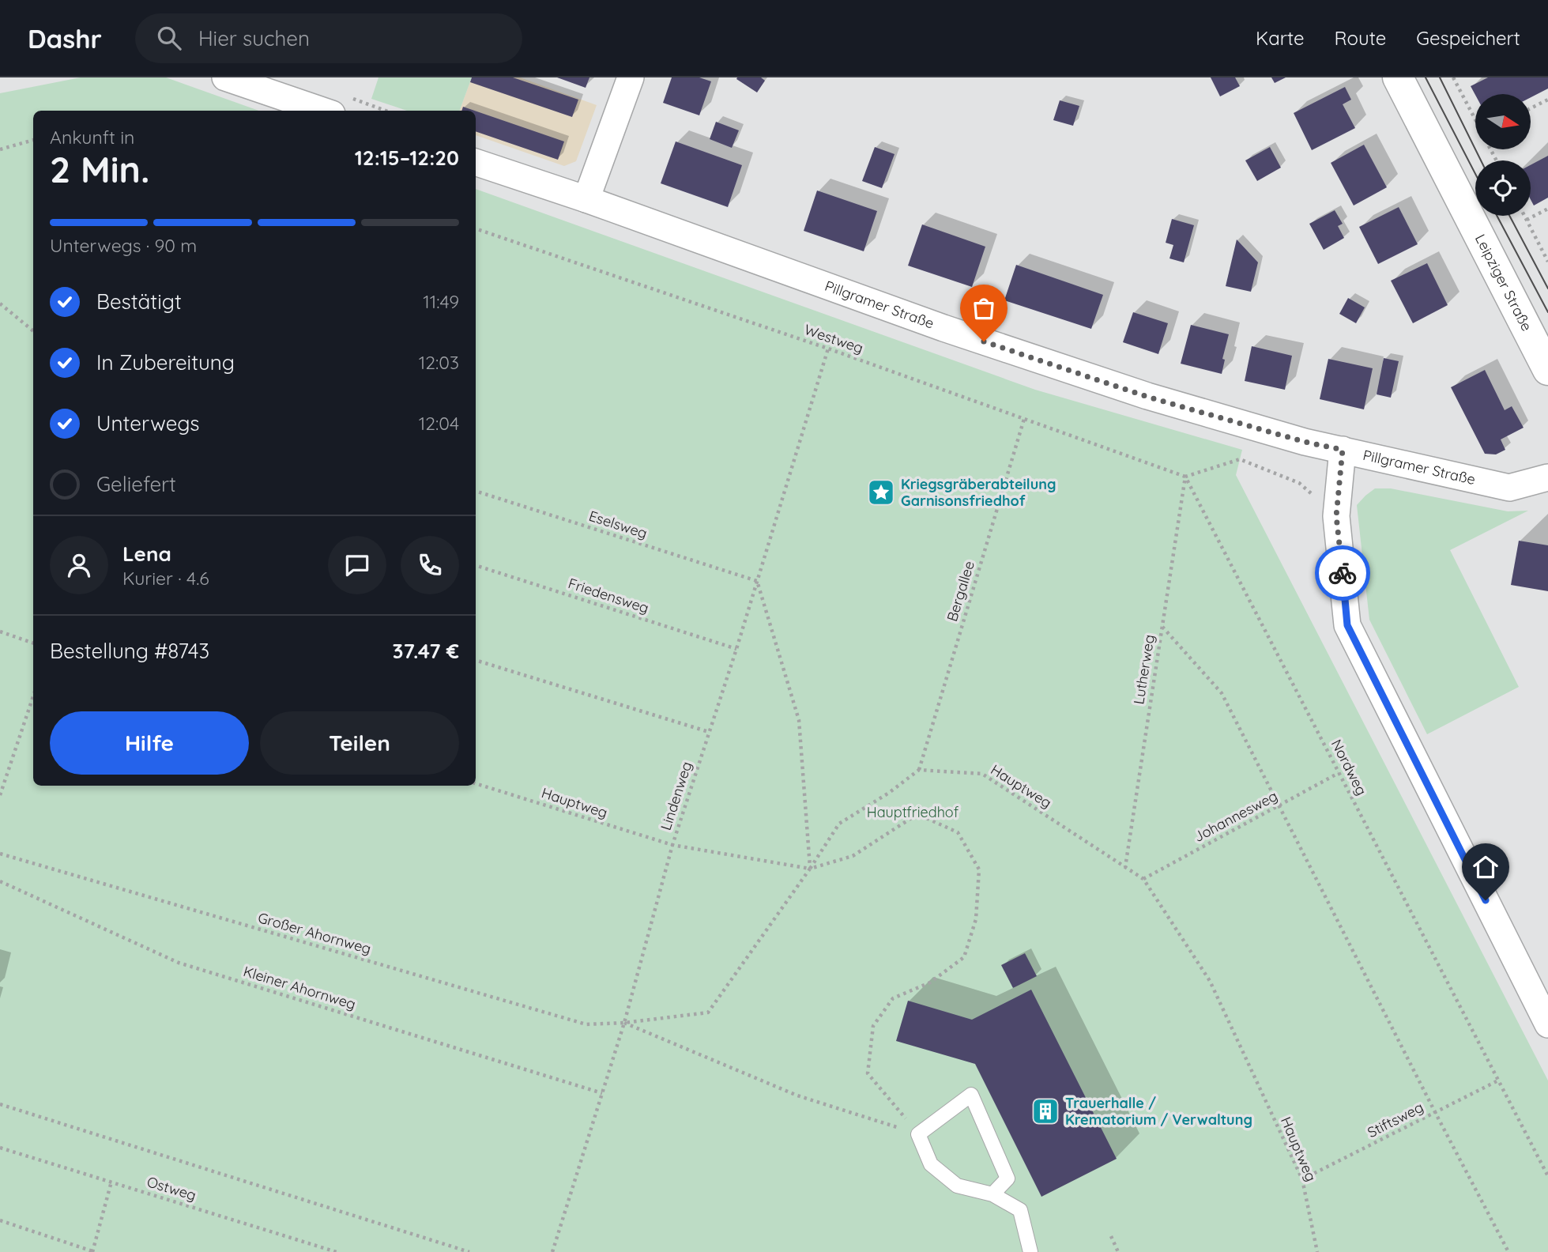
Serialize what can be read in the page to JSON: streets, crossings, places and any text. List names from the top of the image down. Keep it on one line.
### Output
{"streets":{"street":["Leipziger Straße","Pillgramer Straße"],"path":["Westweg","Eselsweg","Bergallee","Friedensweg","Lutherweg","Nordweg","Hauptweg","Lindenweg","Johannesweg","Großer Ahornweg","Kleiner Ahornweg","Stiftsweg","Ostweg"]},"crossings":[["Westweg","Bergallee"],["Westweg","Lutherweg"],["Westweg","Nordweg"],["Westweg","Lindenweg"],["Eselsweg","Lindenweg"],["Bergallee","Hauptweg"],["Friedensweg","Lindenweg"],["Lutherweg","Nordweg"],["Lutherweg","Hauptweg"],["Nordweg","Johannesweg"],["Nordweg","Stiftsweg"],["Hauptweg","Lindenweg"],["Hauptweg","Johannesweg"],["Hauptweg","Großer Ahornweg"],["Hauptweg","Stiftsweg"],["Lindenweg","Großer Ahornweg"],["Lindenweg","Kleiner Ahornweg"]],"parks":["Hauptfriedhof"],"places":{"place":["Kriegsgräberabteilung Garnisonsfriedhof"],"building":["Trauerhalle / Krematorium / Verwaltung"]},"north":"right","page":{"header":"Dashr","search":"Hier suchen","nav":["Karte","Route","Gespeichert"],"heading":["2 Min.","Ankunft in","12:15–12:20"],"panel":["Lena","Kurier · 4.6","Bestellung #8743","37.47 €"],"bar":"Unterwegs · 90 m","list":[["Bestätigt","11:49"],["In Zubereitung","12:03"],["Unterwegs","12:04"],"Geliefert"],"buttons":["Hilfe","Teilen"]}}
